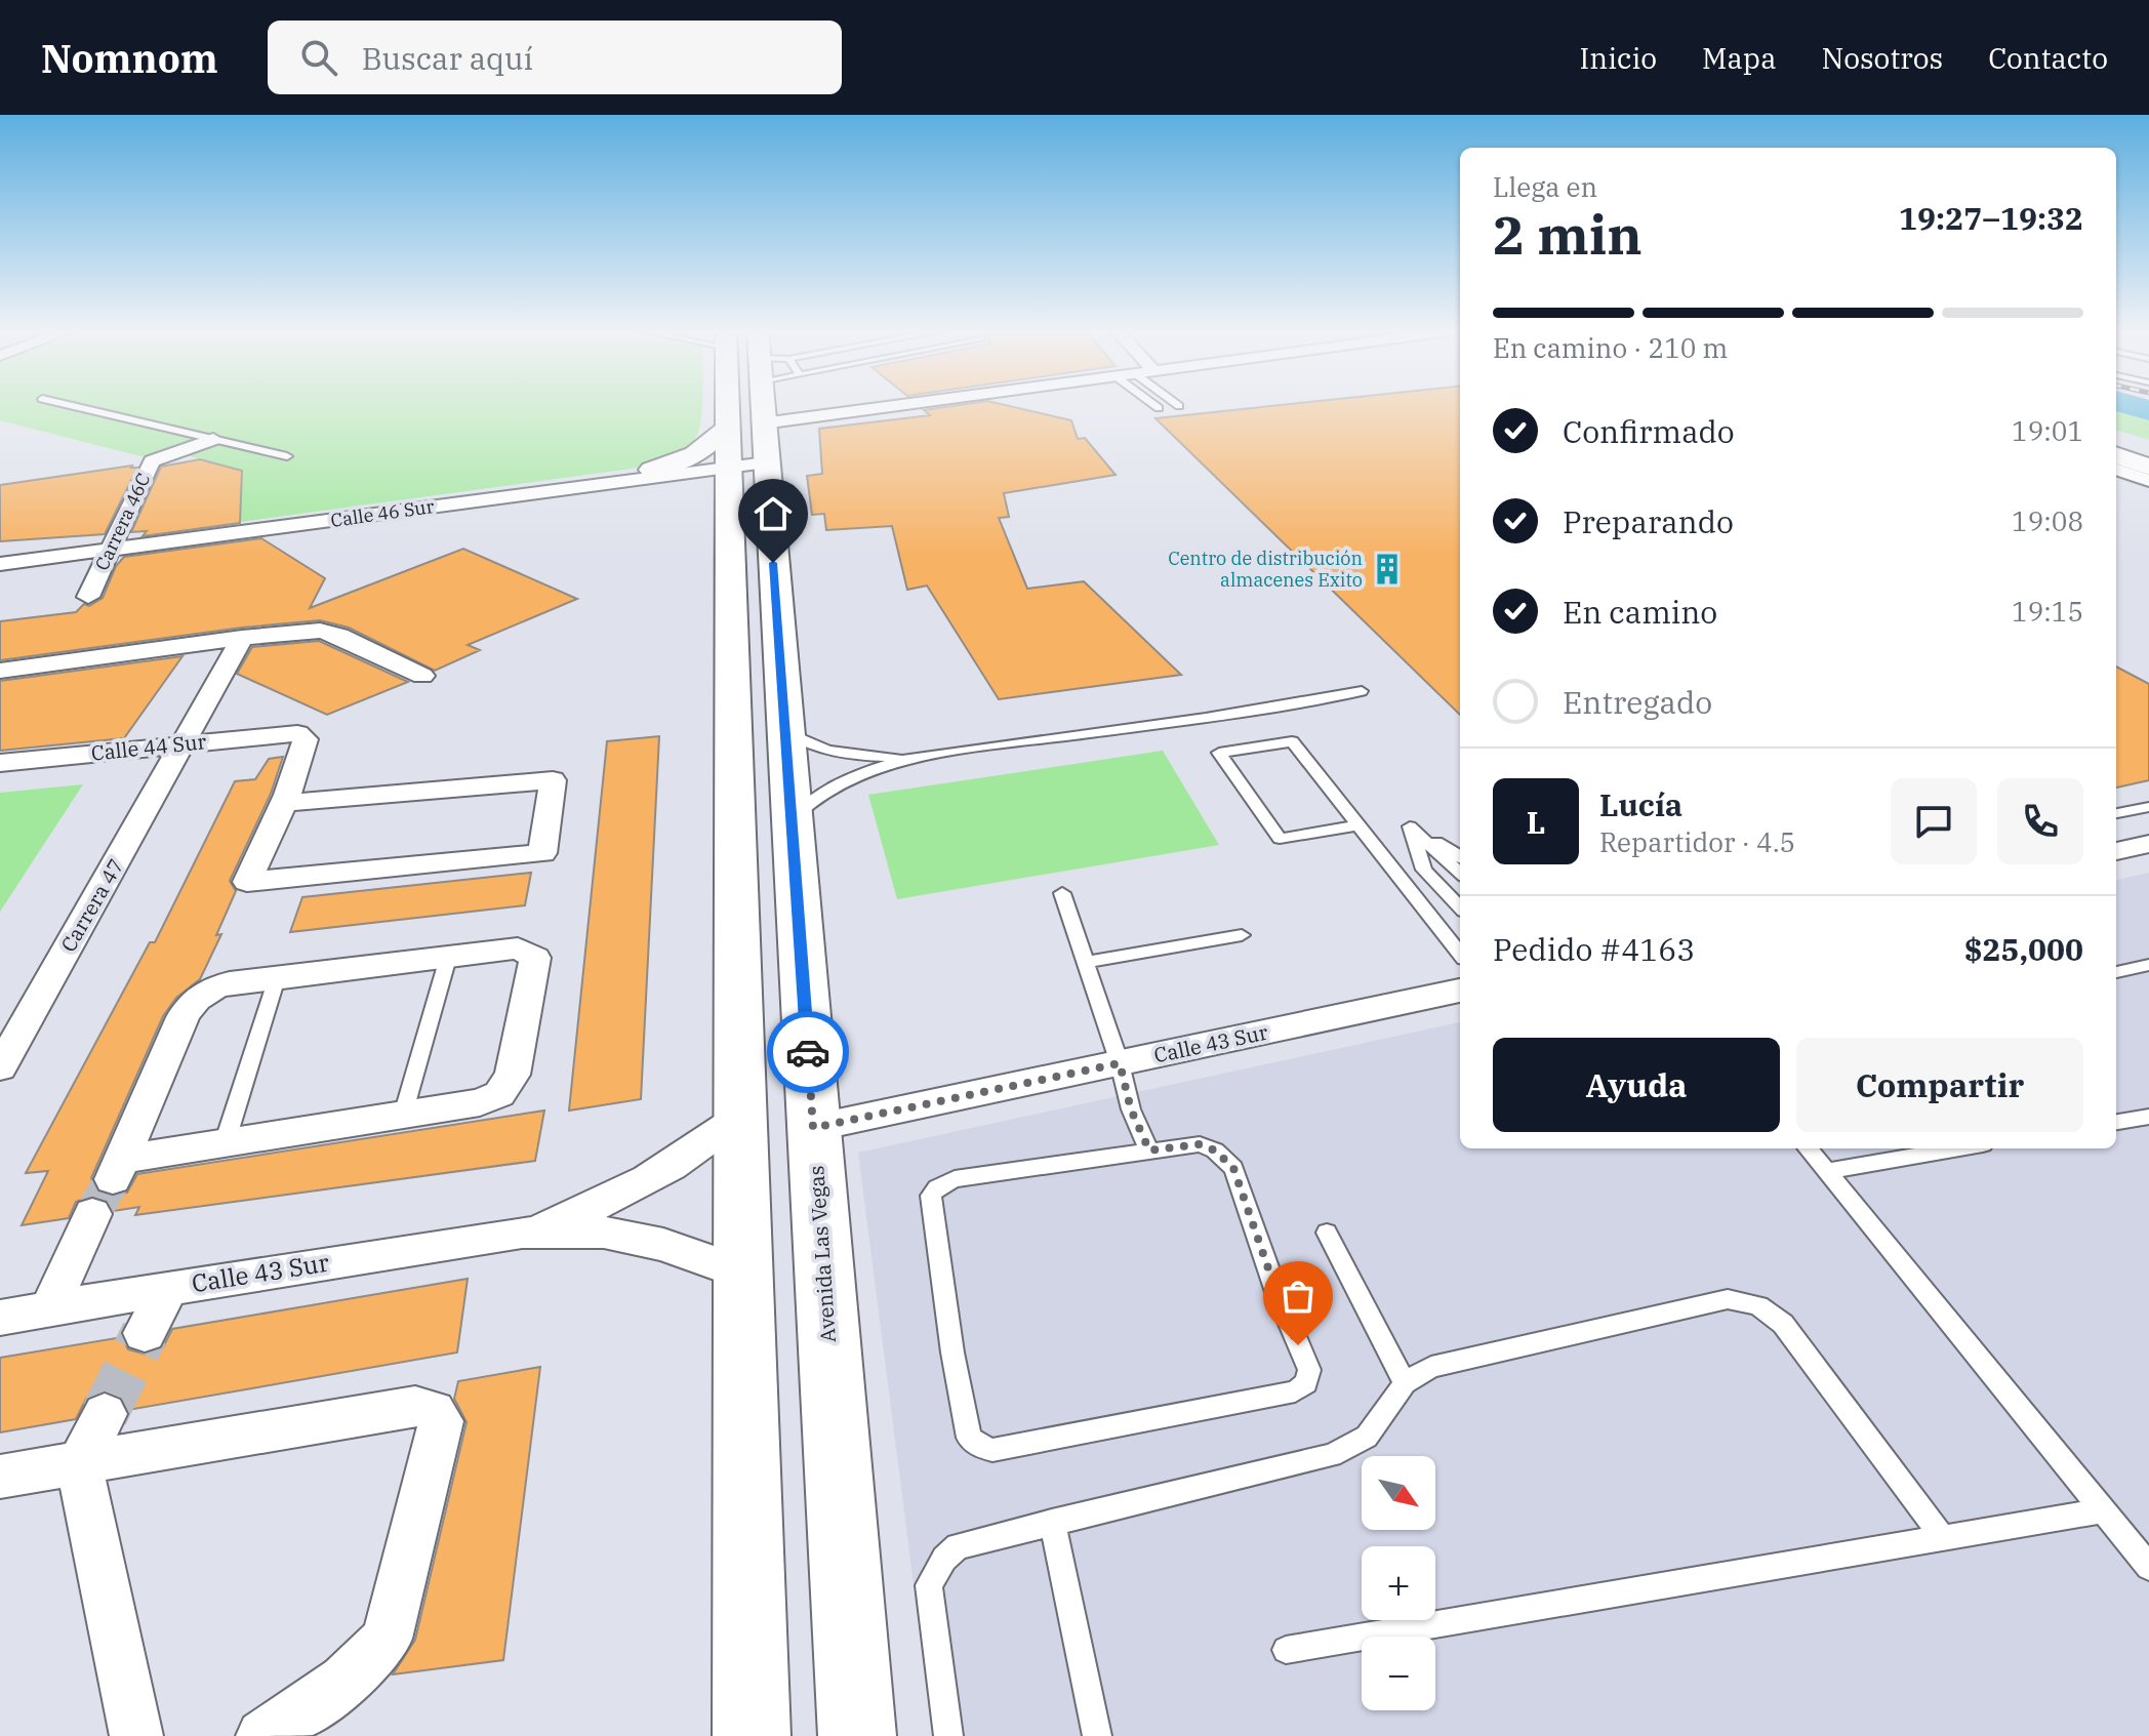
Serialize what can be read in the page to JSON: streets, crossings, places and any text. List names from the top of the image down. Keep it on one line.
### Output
{"streets":{"main road":["Avenida Las Vegas"],"street":["Calle 46 Sur","Carrera 46C","Calle 44 Sur","Carrera 47","Calle 43 Sur"]},"crossings":[["Calle 46 Sur","Carrera 46C"],["Calle 44 Sur","Carrera 47"],["Calle 43 Sur","Avenida Las Vegas"]],"places":{"building":["Centro de distribución almacenes Exito"]},"north":"bottom right","page":{"header":"Nomnom","search":"Buscar aquí","nav":["Inicio","Mapa","Nosotros","Contacto"],"heading":["2 min","Llega en","19:27–19:32"],"panel":["Lucía","Repartidor · 4.5","Pedido #4163","$25,000"],"bar":"En camino · 210 m","list":[["Confirmado","19:01"],["Preparando","19:08"],["En camino","19:15"],"Entregado"],"round":"L","buttons":["Ayuda","Compartir"],"map_buttons":["+","−"]}}
